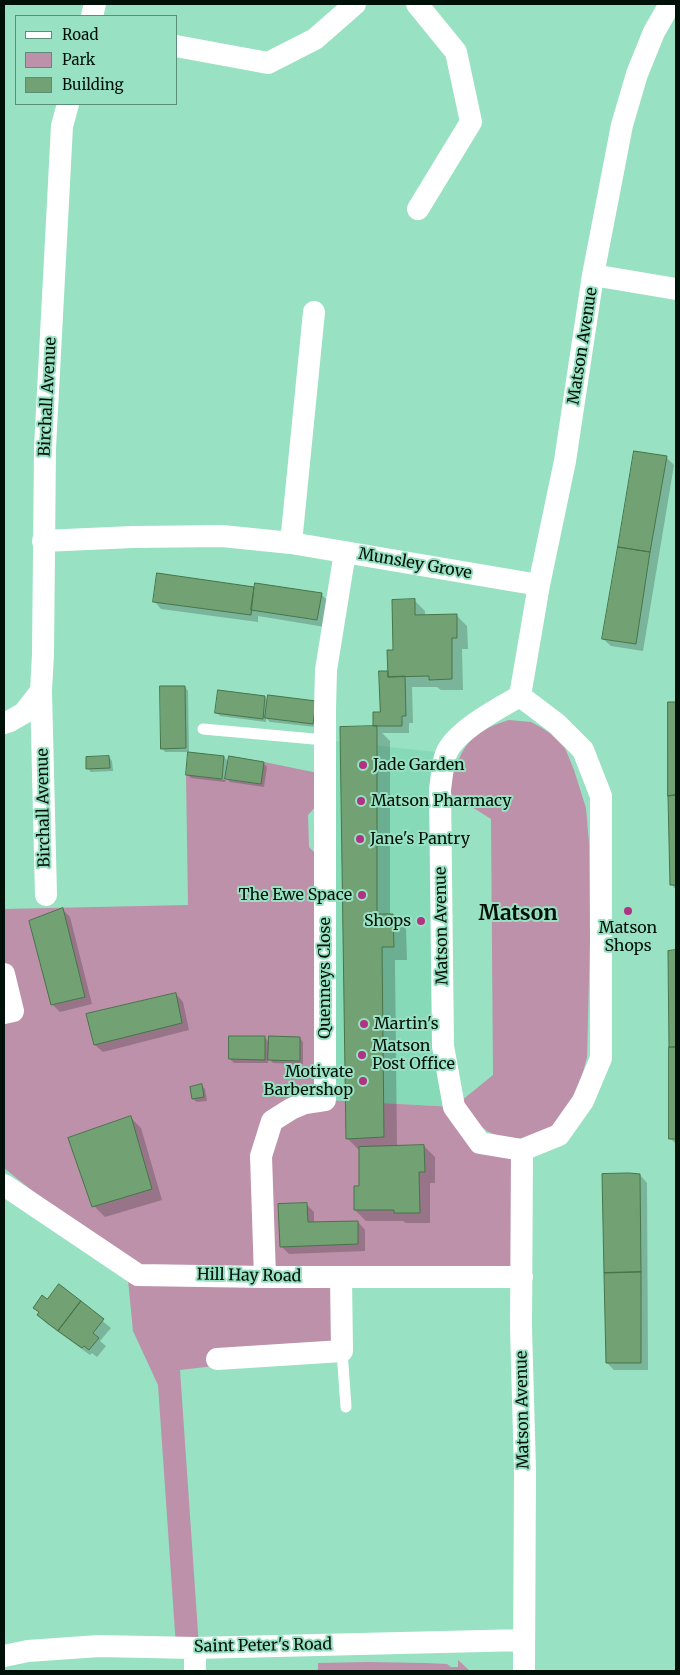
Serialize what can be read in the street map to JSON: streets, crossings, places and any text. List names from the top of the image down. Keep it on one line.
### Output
{"streets":{"street":["Matson Avenue","Birchall Avenue","Munsley Grove","Quenneys Close","Hill Hay Road","Saint Peter's Road"]},"crossings":[["Matson Avenue","Munsley Grove"],["Matson Avenue","Hill Hay Road"],["Matson Avenue","Saint Peter's Road"],["Birchall Avenue","Munsley Grove"],["Munsley Grove","Quenneys Close"],["Quenneys Close","Hill Hay Road"]],"districts":["Matson"],"places":["Jade Garden","Matson Pharmacy","Jane's Pantry","The Ewe Space","Matson Shops","Shops","Martin's","Matson Post Office","Motivate Barbershop"],"legend":["Road","Park","Building"]}
